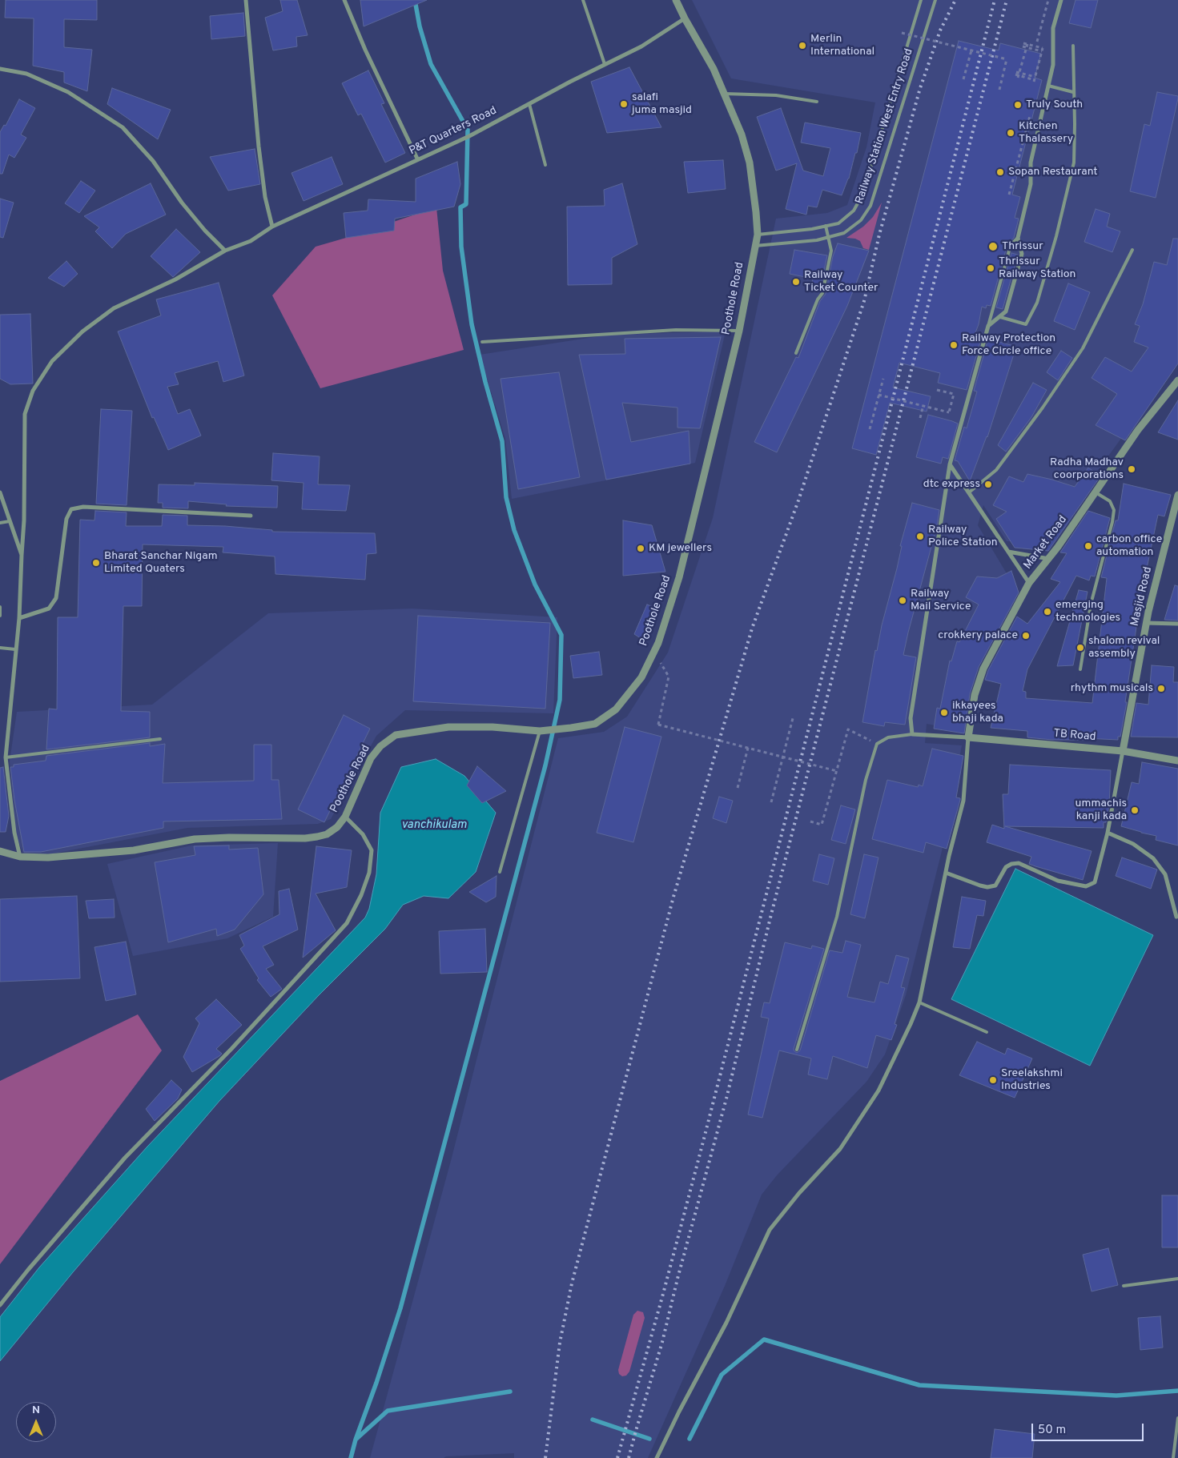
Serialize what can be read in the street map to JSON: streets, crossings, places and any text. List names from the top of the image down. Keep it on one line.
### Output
{"streets":{"street":["P&T Quarters Road","Poothole Road","Market Road","Masjid Road","TB Road"],"lane":["Railway Station West Entry Road"]},"crossings":[["Railway Station West Entry Road","Poothole Road"],["P&T Quarters Road","Poothole Road"],["Market Road","TB Road"],["Masjid Road","TB Road"]],"water":["vanchikulam"],"places":["Merlin International","salafi juma masjid","Truly South","Kitchen Thalassery","Sopan Restaurant","Thrissur","Thrissur Railway Station","Railway Ticket Counter","Railway Protection Force Circle office","Radha Madhav coorporations","dtc express","Railway Police Station","carbon office automation","KM jewellers","Bharat Sanchar Nigam Limited Quaters","Railway Mail Service","emerging technologies","crokkery palace","shalom revival assembly","rhythm musicals","ikkayees bhaji kada","ummachis kanji kada","Sreelakshmi Industries"],"scale_bar":"50 m","north":"top"}
